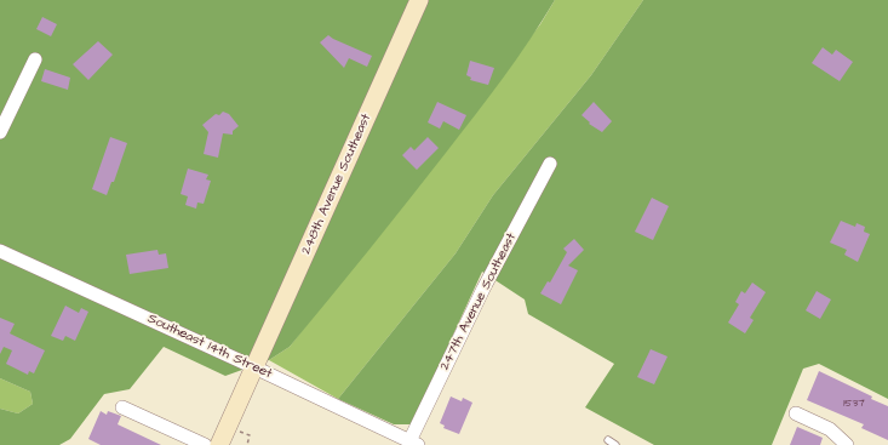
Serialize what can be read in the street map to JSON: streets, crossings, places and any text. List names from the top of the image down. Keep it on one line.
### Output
{"streets":{"street":["248th Avenue Southeast","247th Avenue Southeast","Southeast 14th Street"]},"crossings":[["248th Avenue Southeast","Southeast 14th Street"],["247th Avenue Southeast","Southeast 14th Street"]],"house_numbers":["1537"]}
